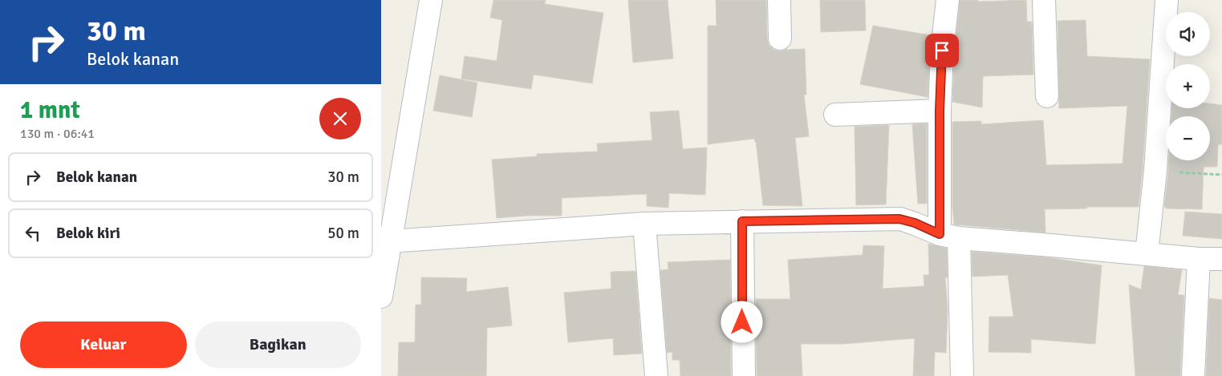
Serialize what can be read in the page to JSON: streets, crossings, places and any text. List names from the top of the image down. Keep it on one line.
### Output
{"page":{"turn":["30 m","Belok kanan"],"map_buttons":["+","−"],"heading":["1 mnt","130 m · 06:41"],"list":[{"name":"Belok kanan","value":"30 m"},{"name":"Belok kiri","value":"50 m"}],"buttons":["Keluar","Bagikan"]}}
